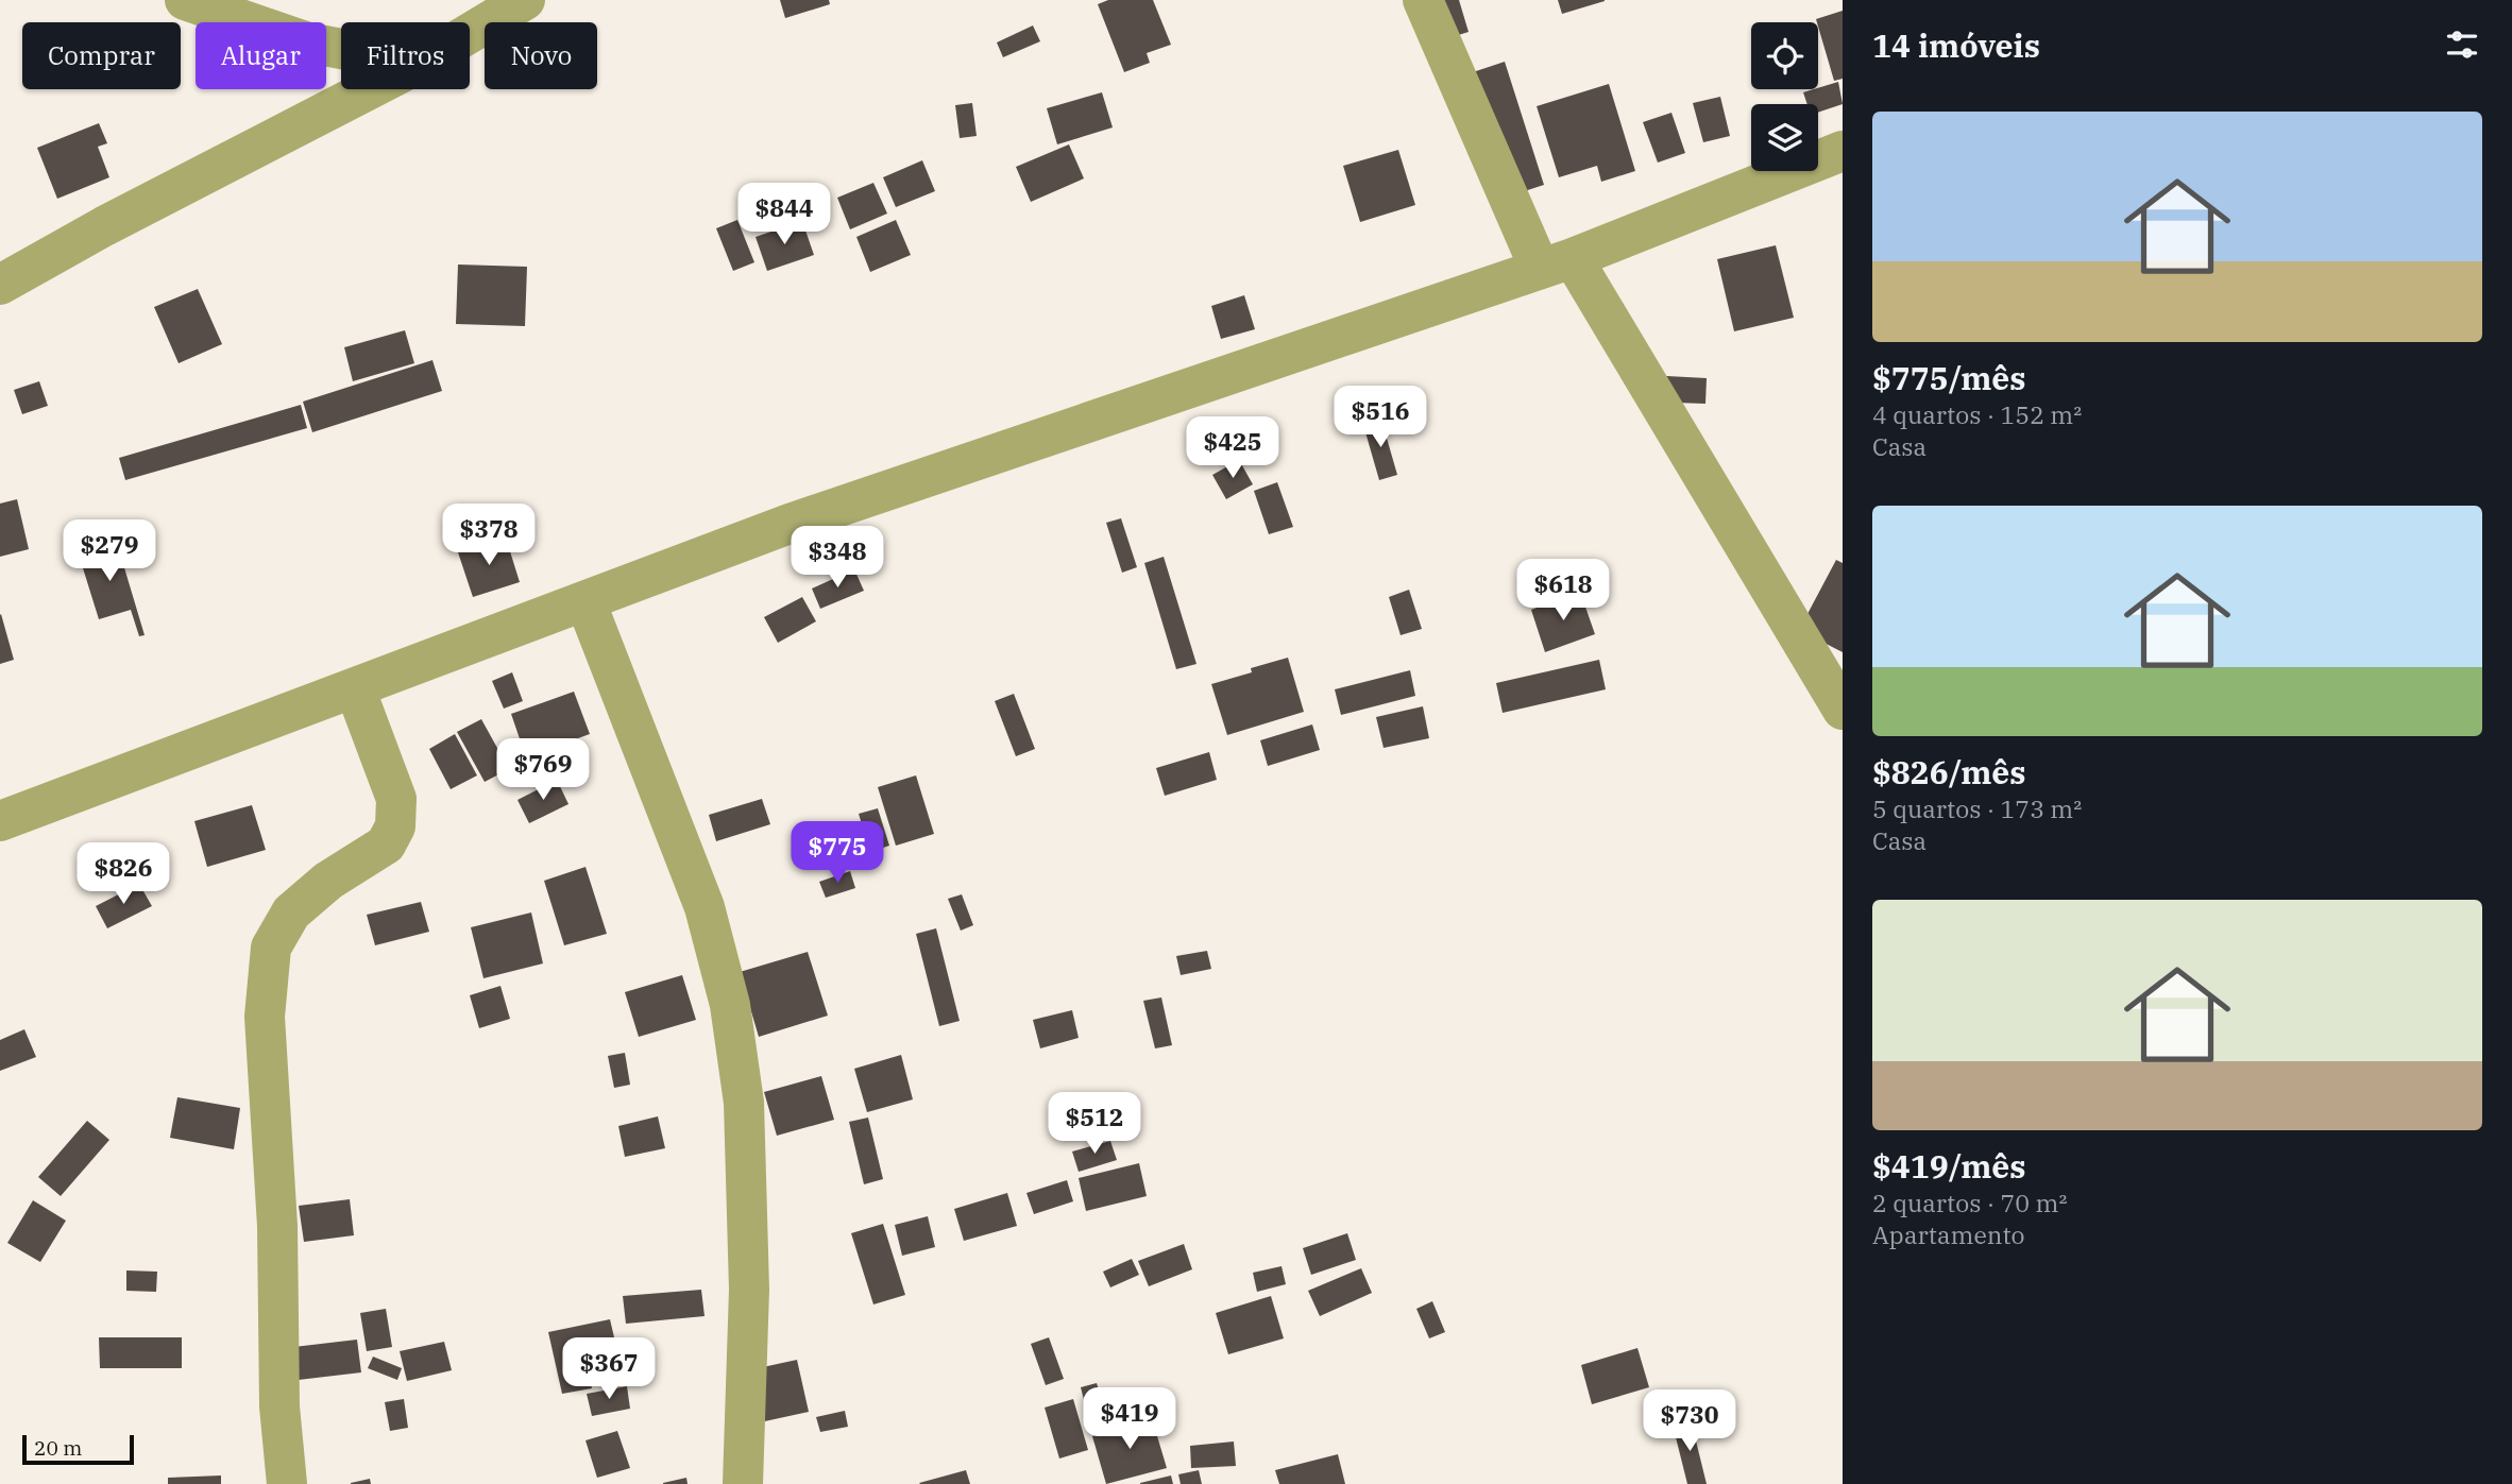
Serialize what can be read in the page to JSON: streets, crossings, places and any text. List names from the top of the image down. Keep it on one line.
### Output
{"scale_bar":"20 m","page":{"heading":"14 imóveis","chip":["Comprar","Alugar","Filtros","Novo"],"list":[{"name":"$775/mês","note":"4 quartos · 152 m² · Casa"},{"name":"$826/mês","note":"5 quartos · 173 m² · Casa"},{"name":"$419/mês","note":"2 quartos · 70 m² · Apartamento"}],"price":["$844","$516","$425","$378","$279","$348","$618","$769","$775","$826","$512","$367","$419","$730"],"scale":"20 m"}}
